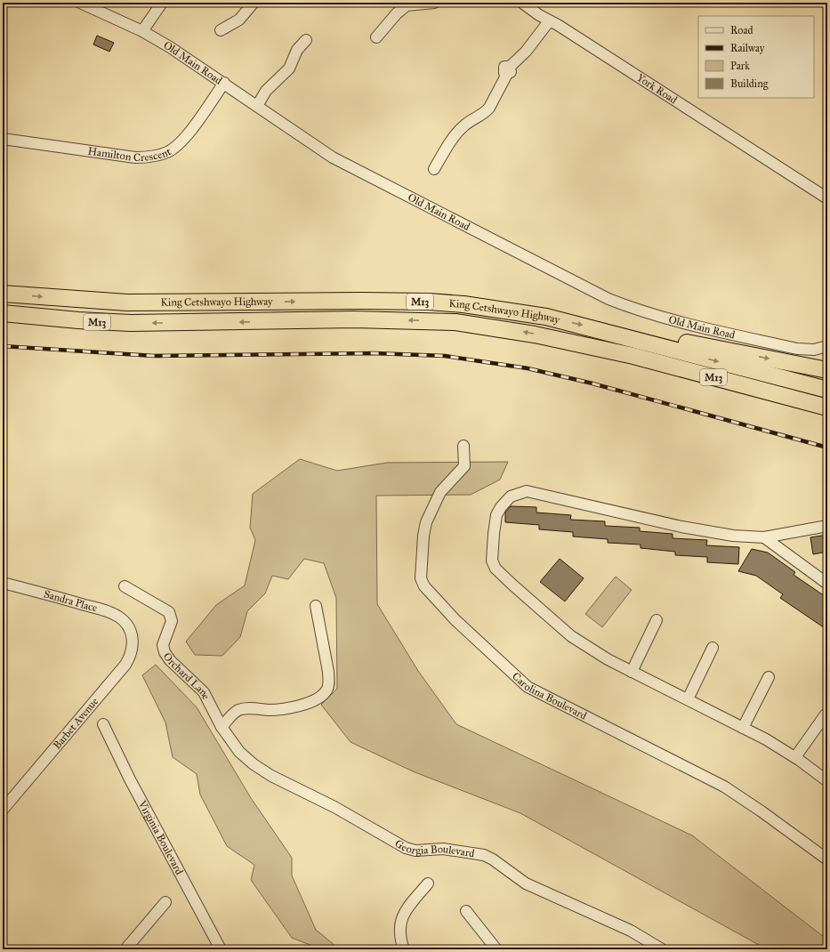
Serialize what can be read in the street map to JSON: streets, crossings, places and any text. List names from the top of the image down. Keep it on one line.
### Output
{"streets":{"highway":["M13","King Cetshwayo Highway"],"street":["Old Main Road","York Road","Hamilton Crescent","Sandra Place","Orchard Lane","Carolina Boulevard","Barbet Avenue","Virginia Boulevard","Georgia Boulevard"]},"crossings":[["Old Main Road","Hamilton Crescent"],["Sandra Place","Barbet Avenue"],["Orchard Lane","Georgia Boulevard"]],"legend":["Road","Railway","Park","Building"]}
